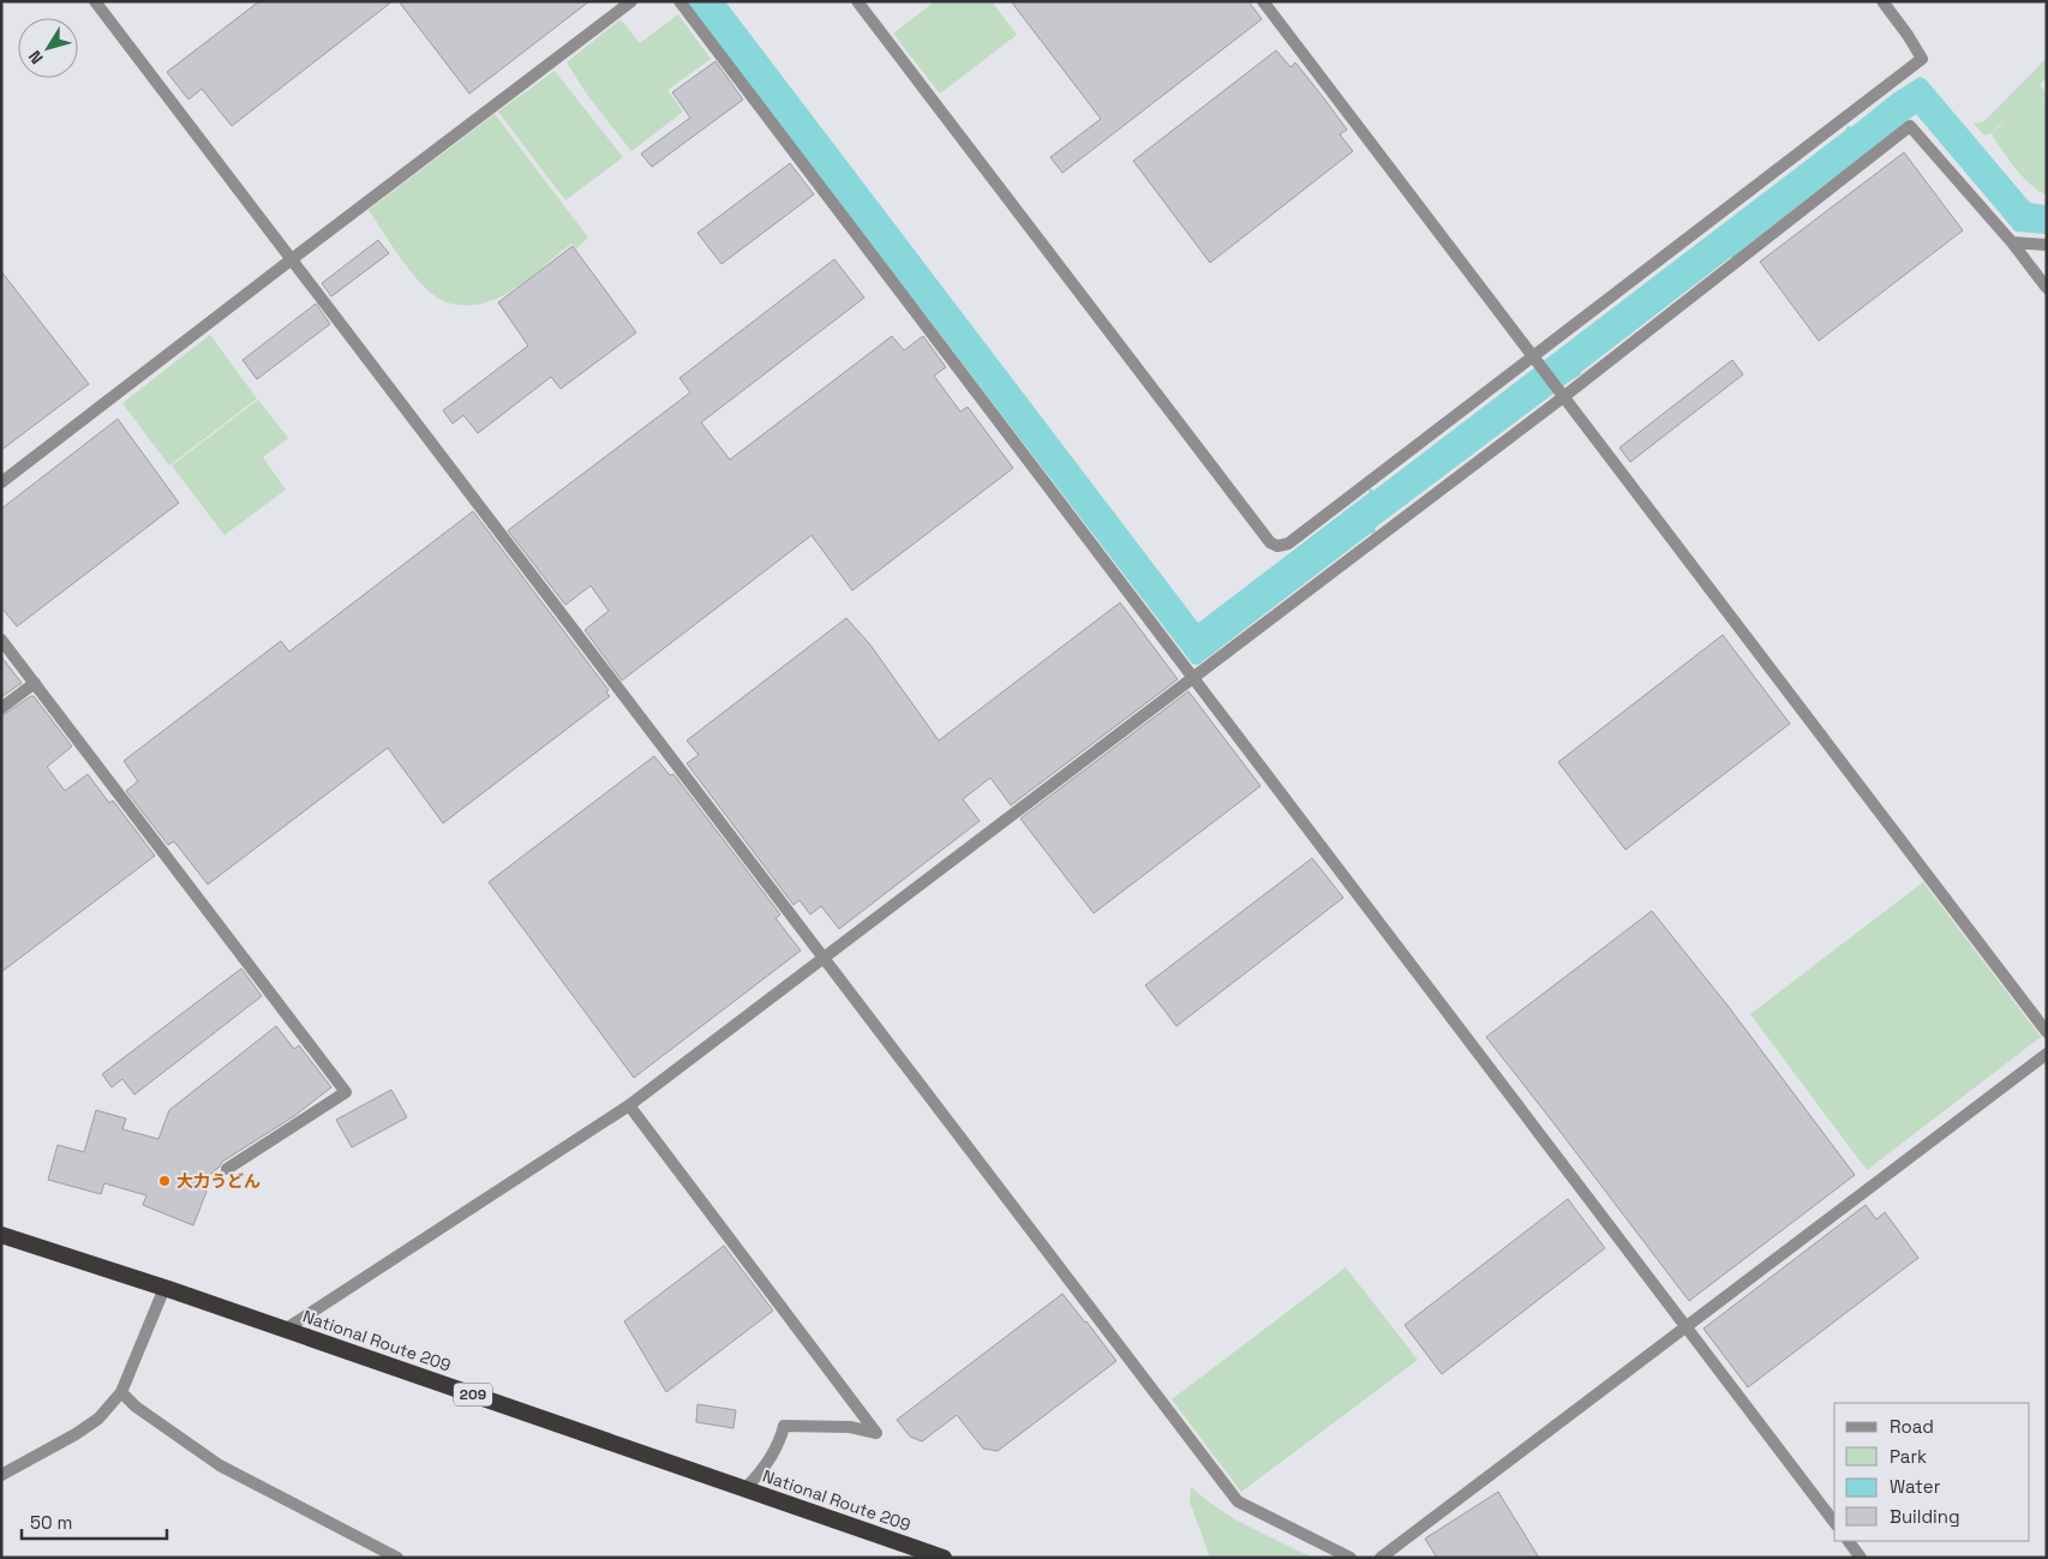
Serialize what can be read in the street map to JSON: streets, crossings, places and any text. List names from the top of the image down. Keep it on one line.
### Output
{"streets":{"highway":["National Route 209","209"]},"places":["大力うどん"],"legend":["Road","Park","Water","Building"],"scale_bar":"50 m","north":"bottom left"}
